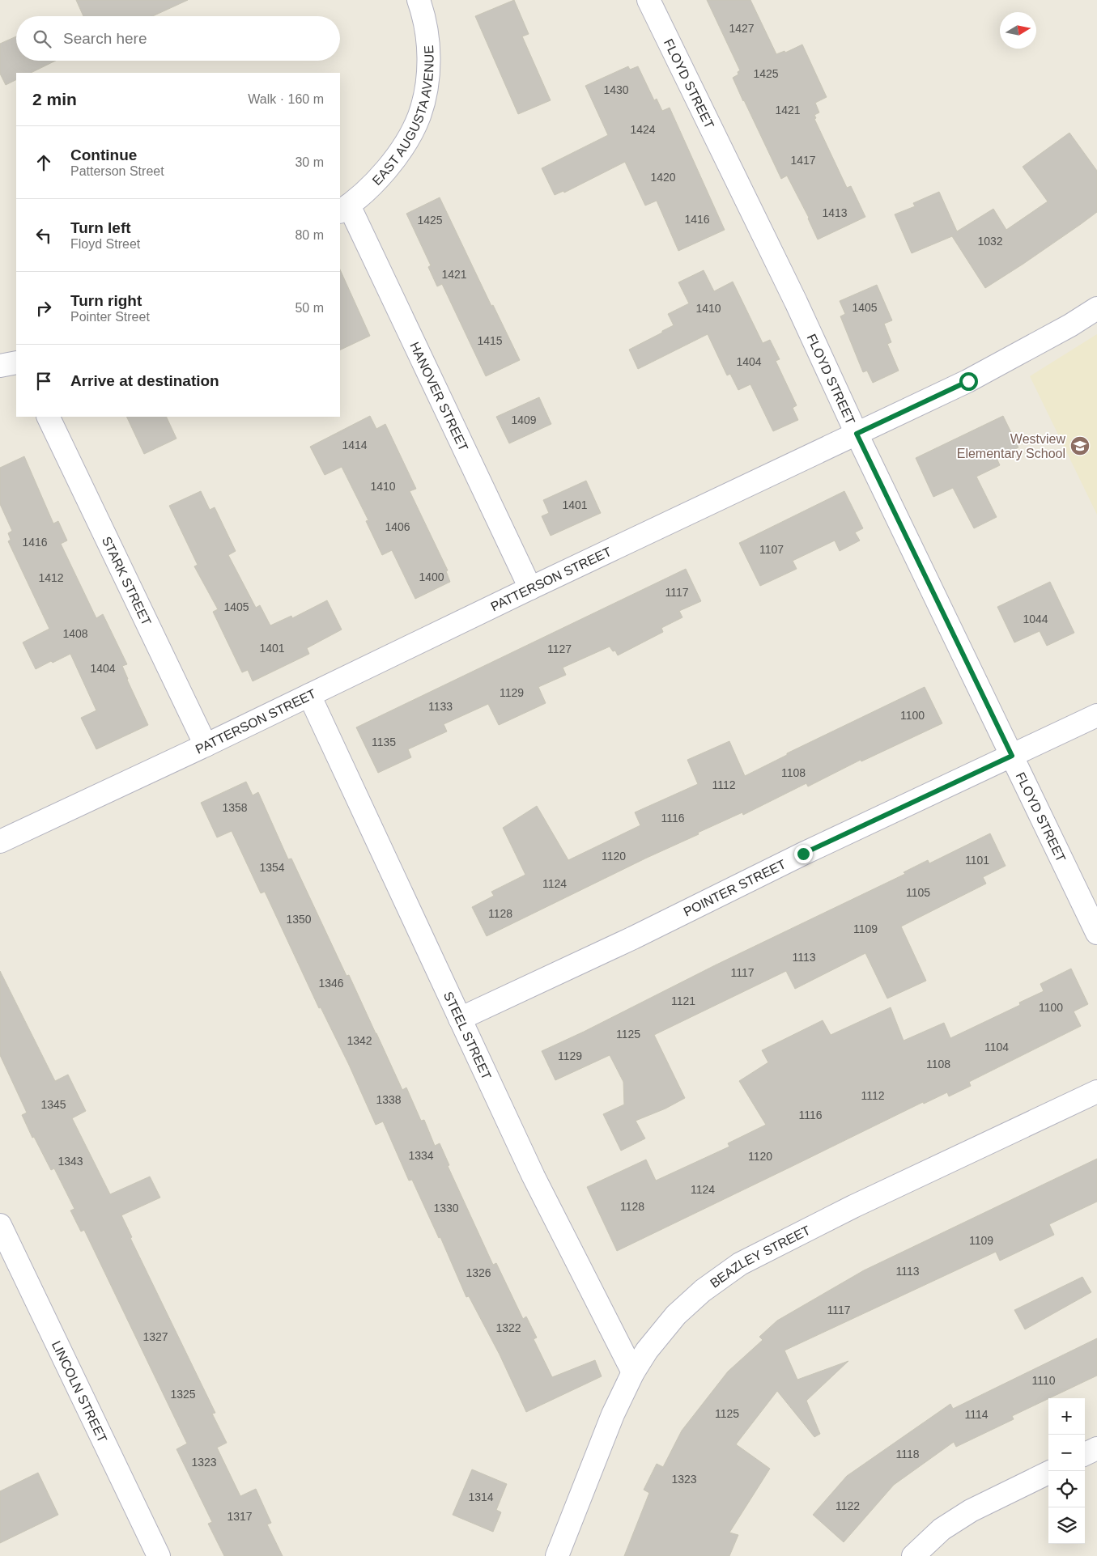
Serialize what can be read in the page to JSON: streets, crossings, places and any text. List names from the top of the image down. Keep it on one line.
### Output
{"streets":{"street":["FLOYD STREET","EAST AUGUSTA AVENUE","HANOVER STREET","PATTERSON STREET","STARK STREET","POINTER STREET","STEEL STREET","BEAZLEY STREET","LINCOLN STREET"]},"crossings":[["FLOYD STREET","PATTERSON STREET"],["FLOYD STREET","POINTER STREET"],["EAST AUGUSTA AVENUE","HANOVER STREET"],["HANOVER STREET","PATTERSON STREET"],["PATTERSON STREET","STARK STREET"],["PATTERSON STREET","STEEL STREET"],["POINTER STREET","STEEL STREET"],["STEEL STREET","BEAZLEY STREET"]],"places":{"school or university":["Westview Elementary School"]},"house_numbers":["1427","1425","1430","1421","1424","1417","1420","1413","1416","1425","1032","1421","1405","1410","1415","1404","1409","1414","1410","1401","1406","1416","1107","1400","1412","1117","1405","1044","1408","1401","1127","1404","1129","1133","1100","1135","1108","1112","1358","1116","1120","1101","1354","1124","1105","1128","1350","1109","1113","1117","1346","1121","1100","1125","1342","1104","1129","1108","1112","1338","1345","1116","1334","1120","1343","1124","1128","1330","1109","1113","1326","1117","1322","1327","1110","1325","1125","1114","1118","1323","1323","1314","1122","1317"],"north":"right","page":{"search":"Search here","heading":["2 min","Walk · 160 m"],"list":[["Continue","Patterson Street","30 m"],["Turn left","Floyd Street","80 m"],["Turn right","Pointer Street","50 m"],"Arrive at destination"],"map_buttons":["+","−"]}}
